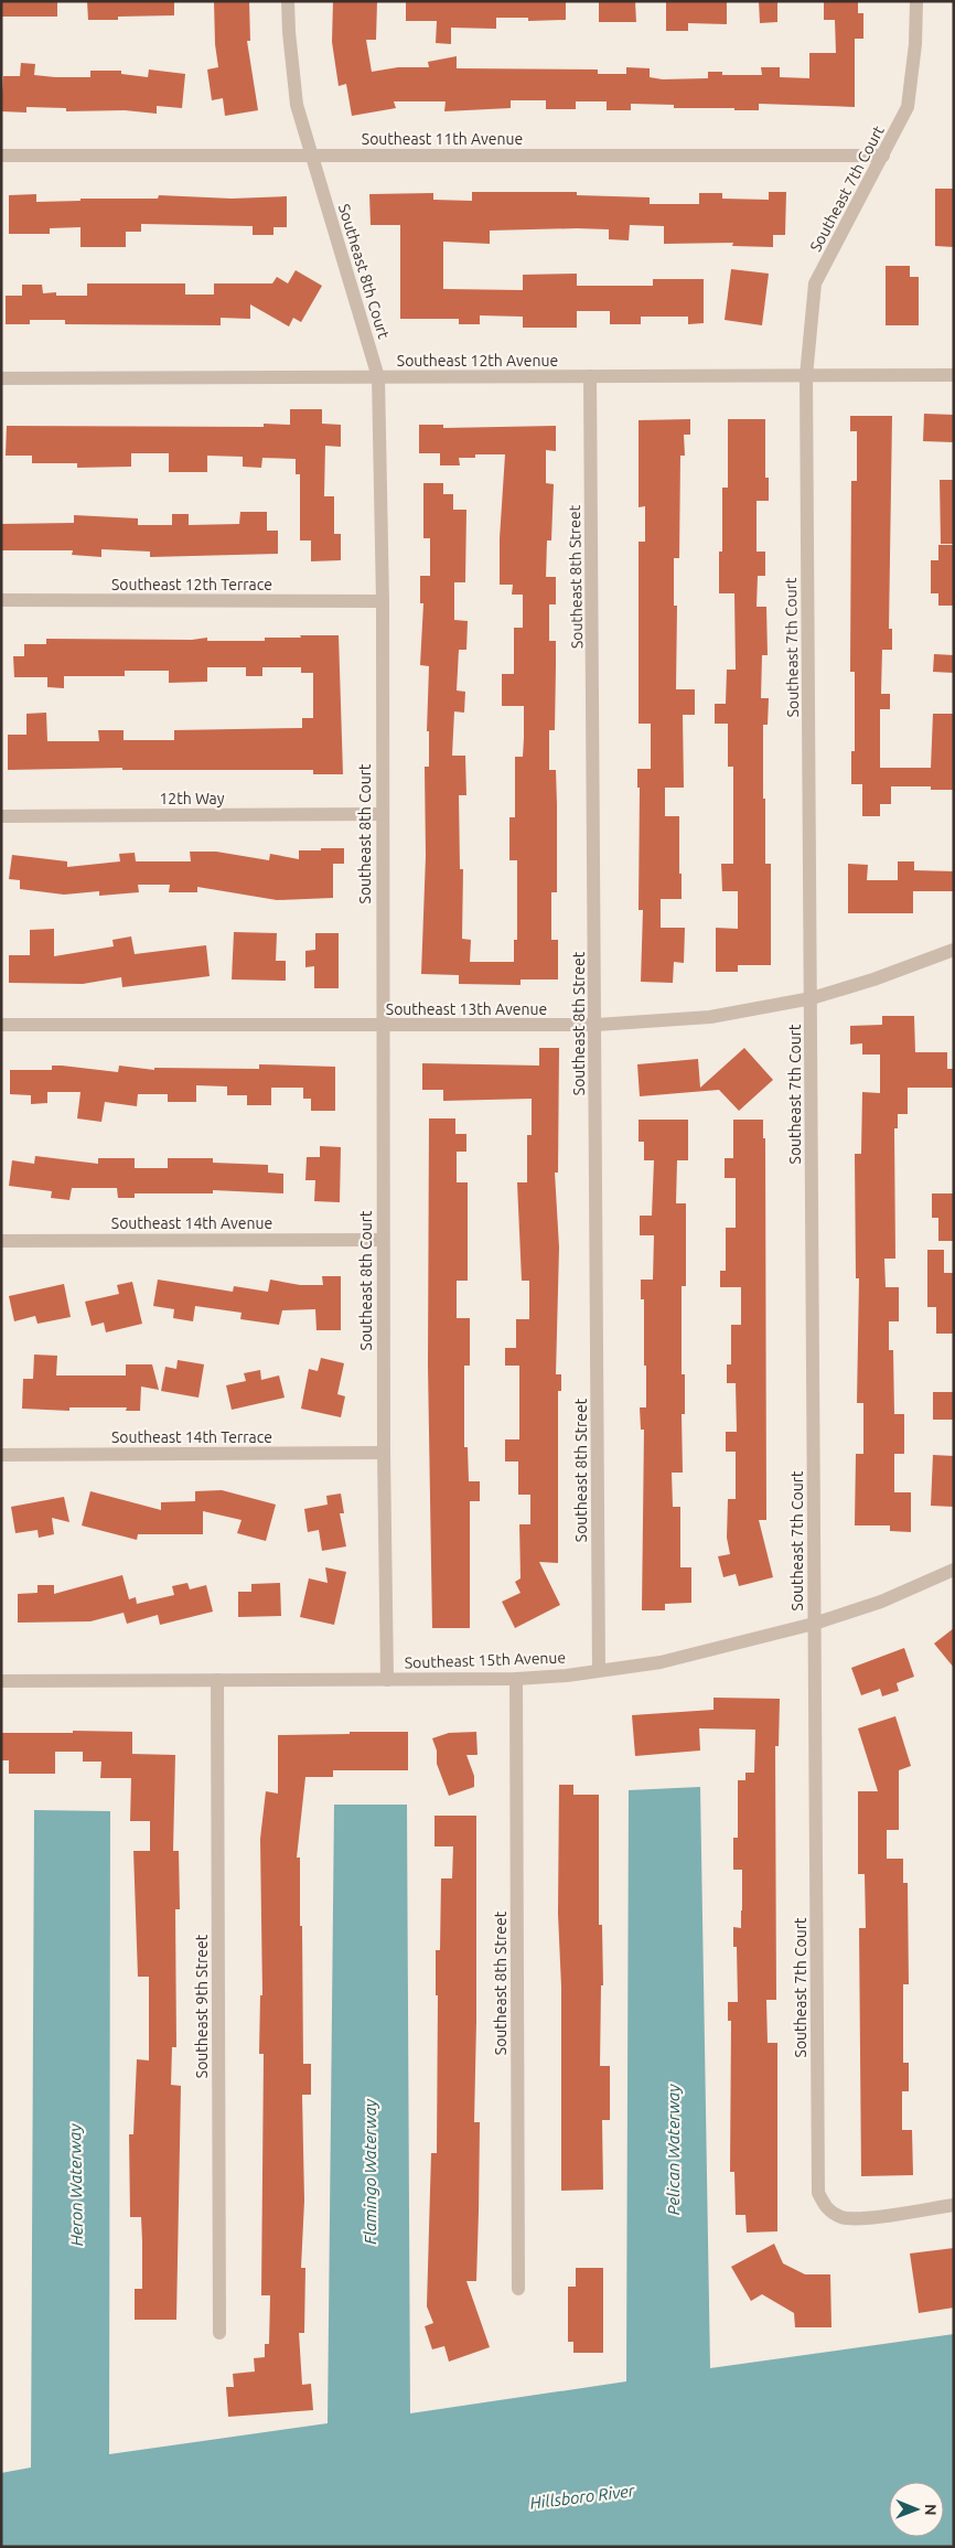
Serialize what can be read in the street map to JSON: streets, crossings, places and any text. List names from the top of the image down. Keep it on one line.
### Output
{"streets":{"street":["Southeast 11th Avenue","Southeast 7th Court","Southeast 8th Court","Southeast 12th Avenue","Southeast 8th Street","Southeast 12th Terrace","12th Way","Southeast 13th Avenue","Southeast 14th Avenue","Southeast 14th Terrace","Southeast 15th Avenue","Southeast 9th Street"]},"crossings":[["Southeast 11th Avenue","Southeast 7th Court"],["Southeast 11th Avenue","Southeast 8th Court"],["Southeast 7th Court","Southeast 12th Avenue"],["Southeast 7th Court","Southeast 13th Avenue"],["Southeast 7th Court","Southeast 15th Avenue"],["Southeast 8th Court","Southeast 12th Avenue"],["Southeast 8th Court","Southeast 12th Terrace"],["Southeast 8th Court","12th Way"],["Southeast 8th Court","Southeast 13th Avenue"],["Southeast 8th Court","Southeast 14th Avenue"],["Southeast 8th Court","Southeast 14th Terrace"],["Southeast 8th Court","Southeast 15th Avenue"],["Southeast 12th Avenue","Southeast 8th Street"],["Southeast 8th Street","Southeast 13th Avenue"],["Southeast 8th Street","Southeast 15th Avenue"],["Southeast 15th Avenue","Southeast 9th Street"]],"water":["Pelican Waterway","Flamingo Waterway","Heron Waterway","Hillsboro River"],"north":"right"}
